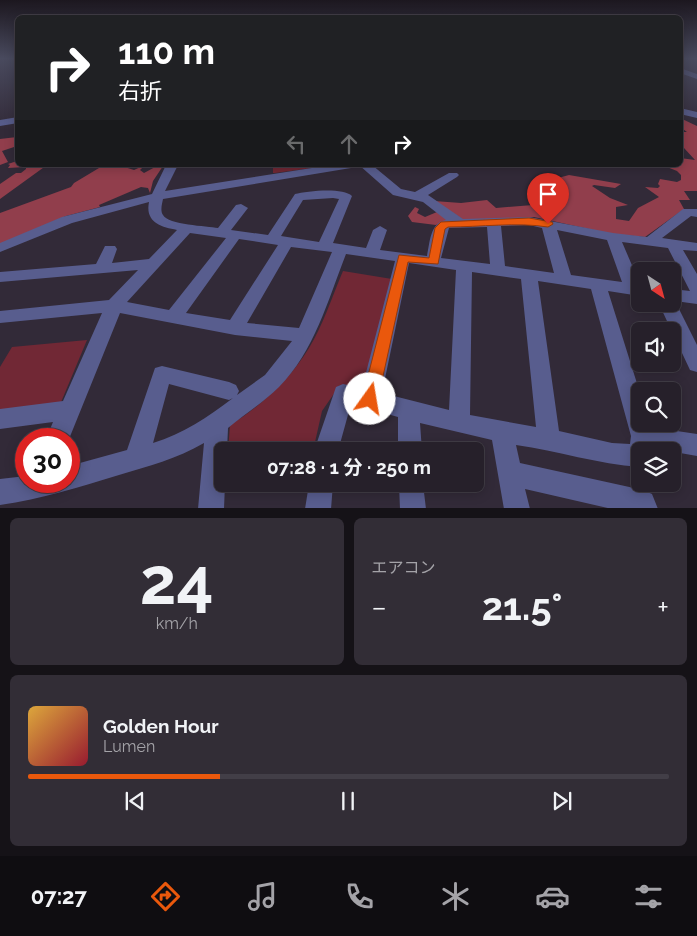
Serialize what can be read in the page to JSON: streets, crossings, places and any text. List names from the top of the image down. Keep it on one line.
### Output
{"north":"bottom right","page":{"turn":["110 m","右折"],"limit":"30","trip":"07:28 · 1 分 · 250 m","tile":[["24","km/h"],"エアコン"],"heat":["−","21.5°","+"],"song":["Golden Hour","Lumen"],"tabs":"07:27"}}
